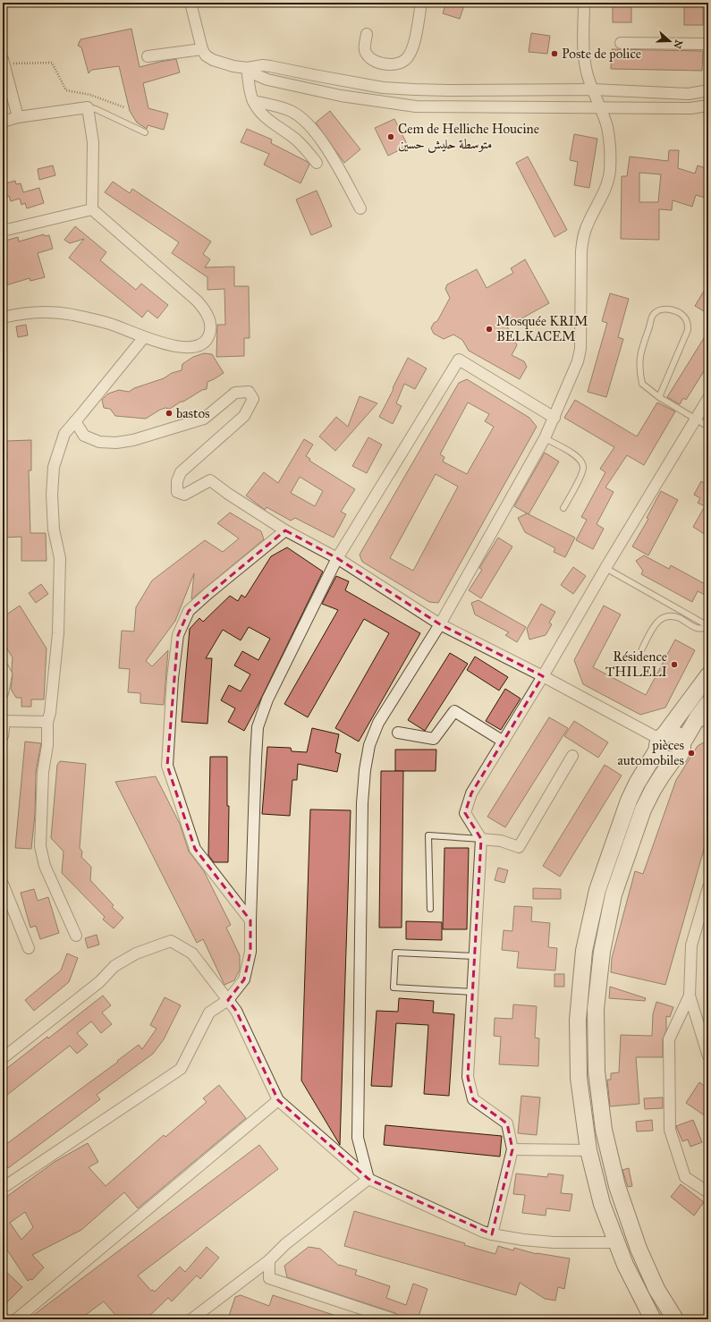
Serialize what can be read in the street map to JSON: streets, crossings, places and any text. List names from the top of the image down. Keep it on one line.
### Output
{"places":["Poste de police","Cem de Helliche Houcine متوسطة حليش حسين","Mosquée KRIM BELKACEM","bastos","Résidence THILELI","pièces automobiles"],"north":"right"}
